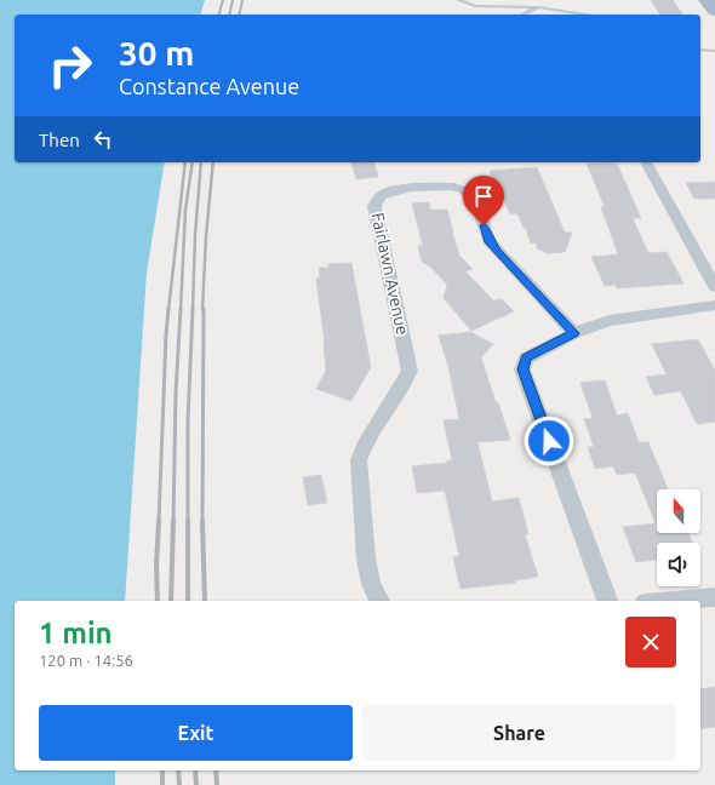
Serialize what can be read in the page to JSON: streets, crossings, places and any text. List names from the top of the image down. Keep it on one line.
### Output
{"streets":{"street":["Fairlawn Avenue"]},"north":"top","page":{"turn":["30 m","Constance Avenue"],"then":"Then","heading":["1 min","120 m · 14:56"],"buttons":["Exit","Share"]}}
